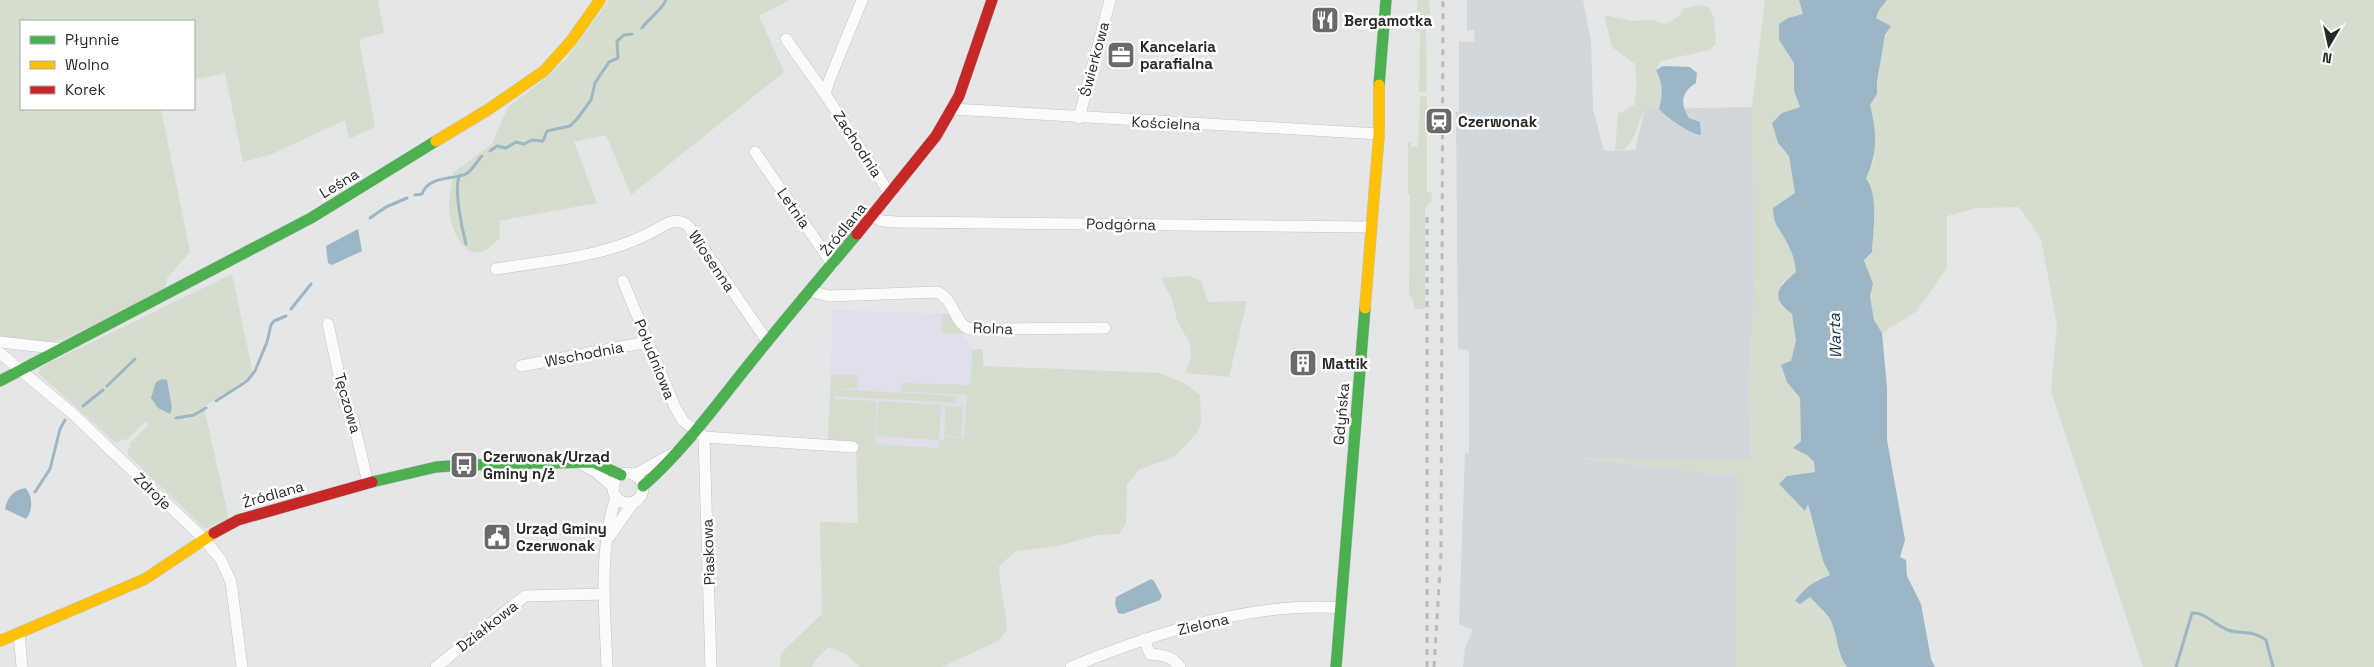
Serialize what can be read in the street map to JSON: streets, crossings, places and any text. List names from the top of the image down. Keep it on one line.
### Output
{"streets":{"street":["Świerkowa","Kościelna","Zachodnia","Leśna","Letnia","Podgórna","Źródlana","Wiosenna","Rolna","Wschodnia","Południowa","Tęczowa","Gdyńska","Zdroje","Piaskowa","Zielona","Działkowa"]},"crossings":[["Świerkowa","Kościelna"],["Kościelna","Źródlana"],["Kościelna","Gdyńska"],["Zachodnia","Źródlana"],["Leśna","Zdroje"],["Letnia","Źródlana"],["Podgórna","Źródlana"],["Podgórna","Gdyńska"],["Źródlana","Wiosenna"],["Źródlana","Rolna"],["Źródlana","Południowa"],["Źródlana","Tęczowa"],["Źródlana","Zdroje"],["Źródlana","Piaskowa"],["Wschodnia","Południowa"],["Południowa","Piaskowa"],["Gdyńska","Zielona"]],"water":["Warta"],"places":{"restaurant":["Bergamotka"],"office":["Kancelaria parafialna"],"station":["Czerwonak"],"building":["Mattik"],"bus stop":["Czerwonak/Urząd Gminy n/ż"],"public building":["Urząd Gminy Czerwonak"]},"legend":["Płynnie","Wolno","Korek"],"north":"bottom"}
